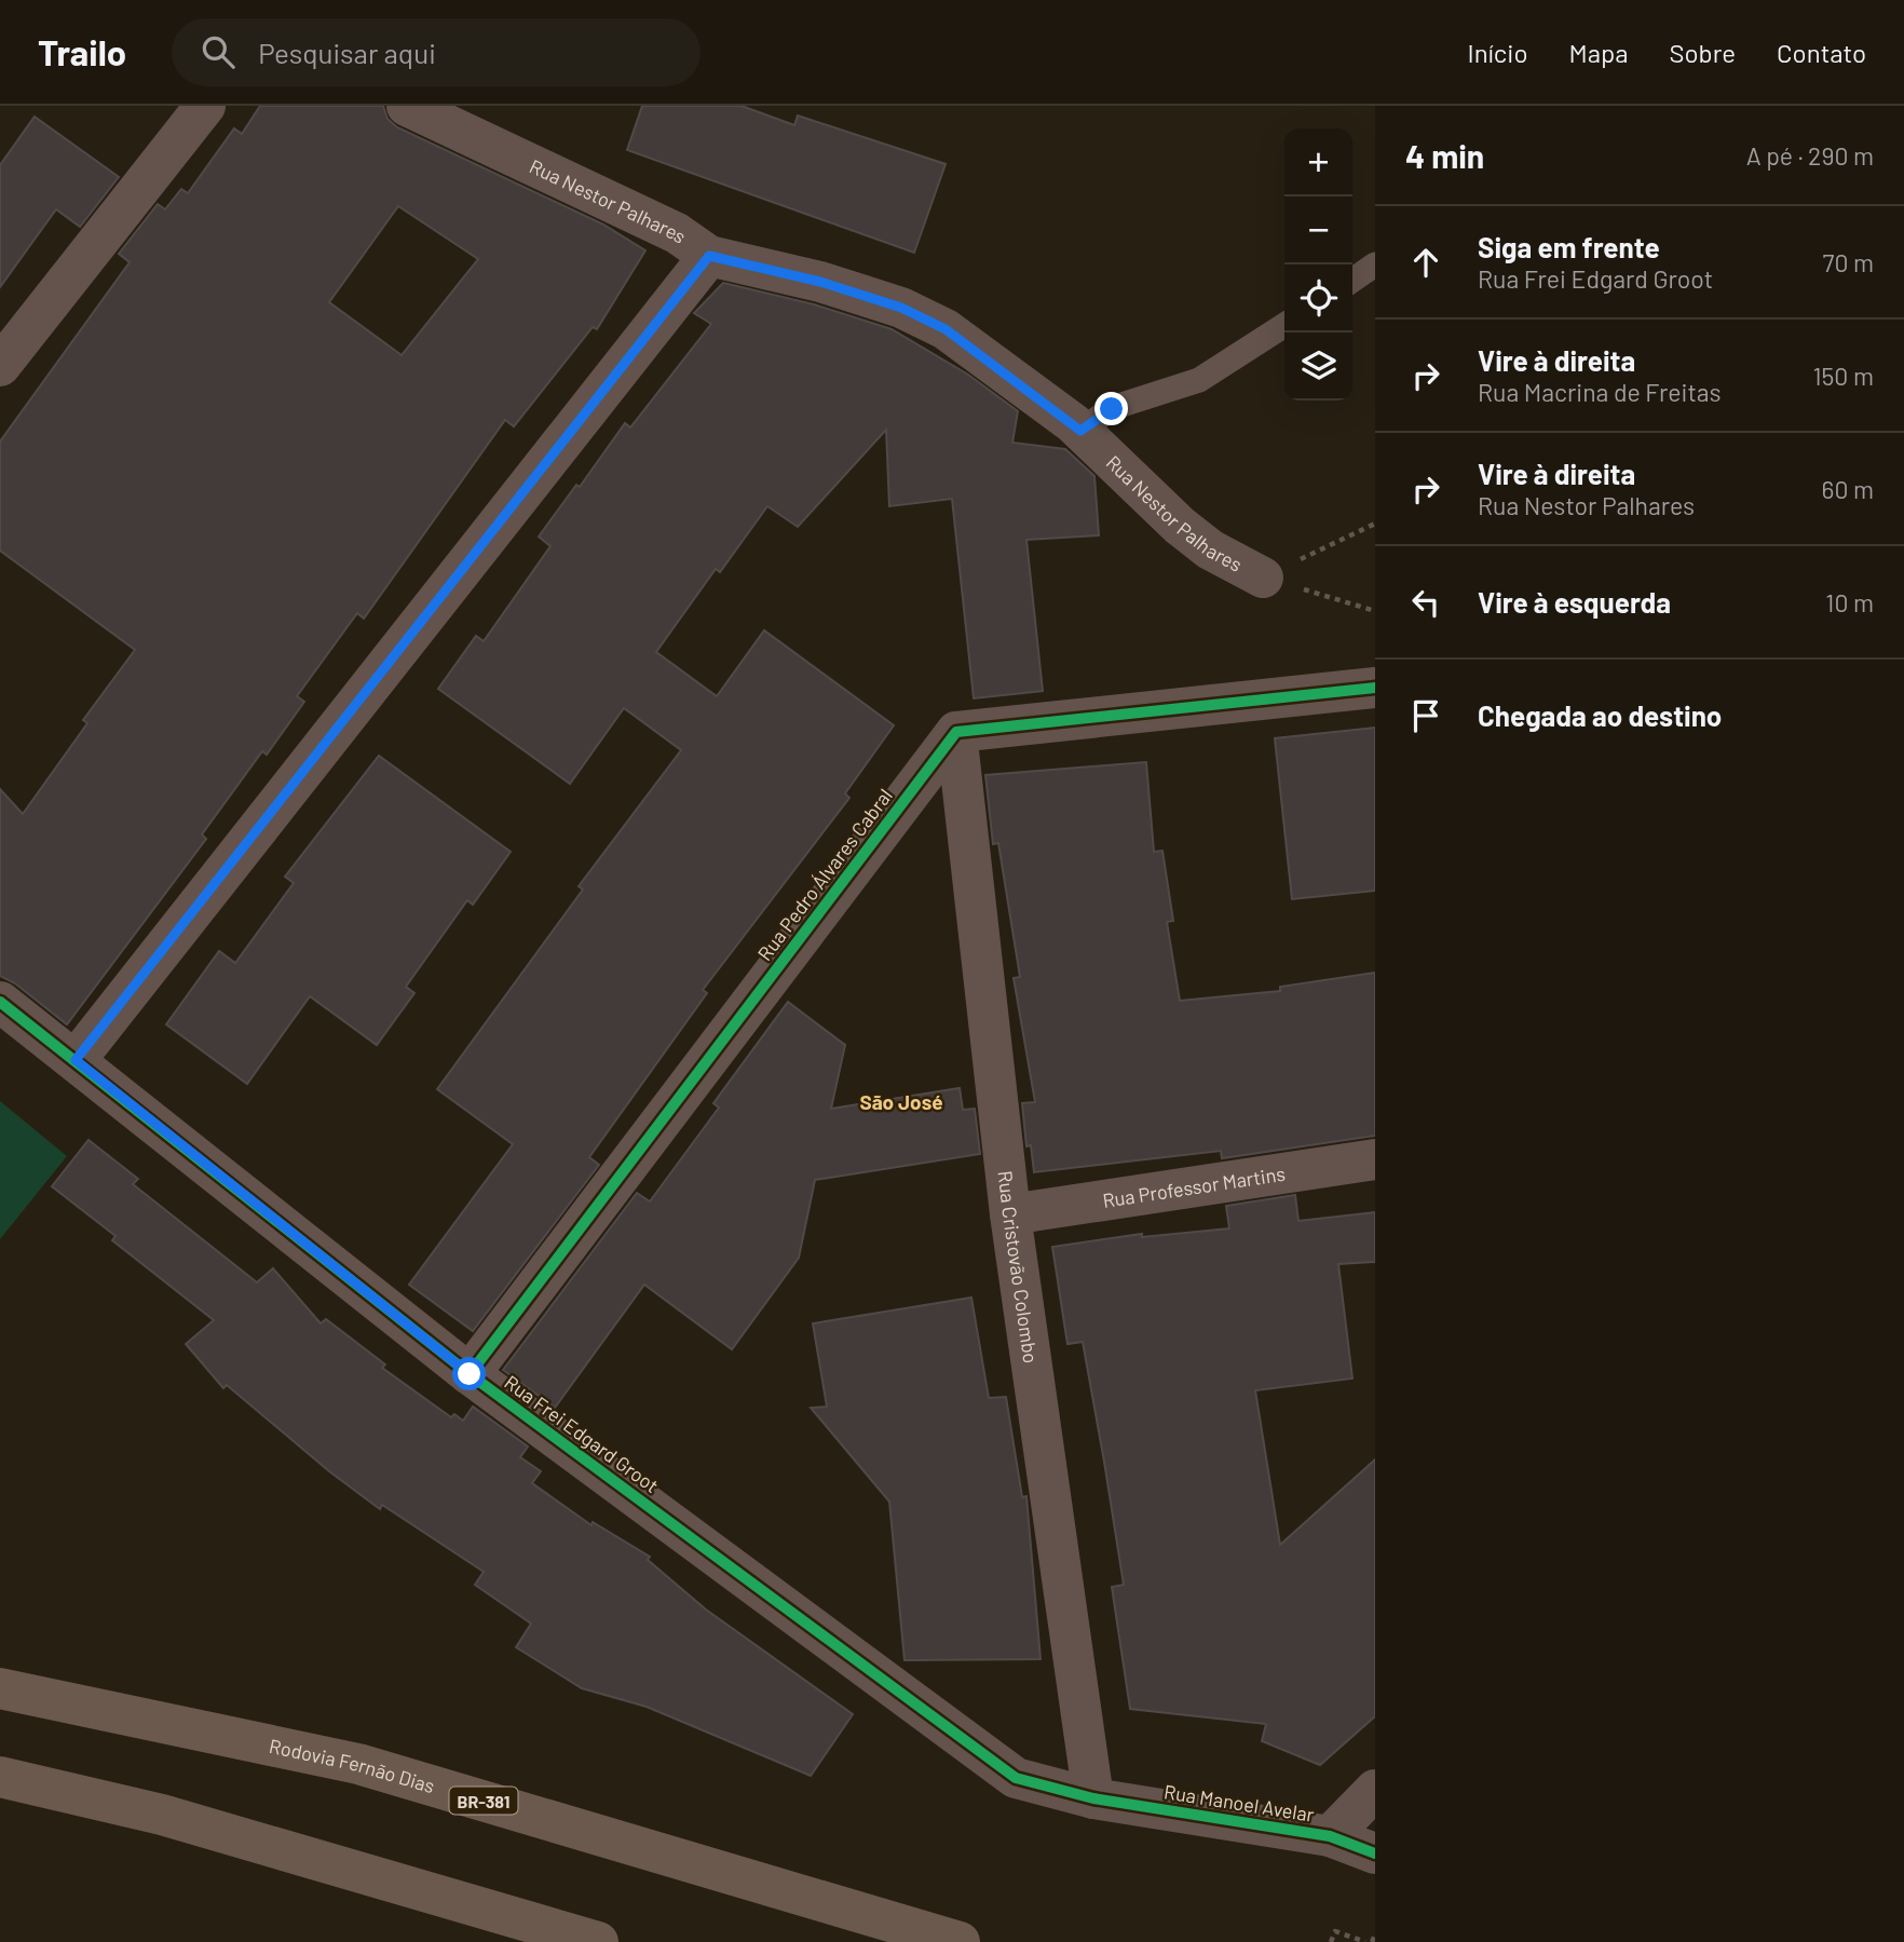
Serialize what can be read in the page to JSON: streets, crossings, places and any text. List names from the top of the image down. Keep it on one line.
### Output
{"streets":{"highway":["Rodovia Fernão Dias","BR-381"],"street":["Rua Nestor Palhares","Rua Pedro Álvares Cabral","Rua Professor Martins","Rua Cristovão Colombo","Rua Frei Edgard Groot","Rua Manoel Avelar"]},"crossings":[["Rua Pedro Álvares Cabral","Rua Cristovão Colombo"],["Rua Pedro Álvares Cabral","Rua Frei Edgard Groot"],["Rua Professor Martins","Rua Cristovão Colombo"],["Rua Cristovão Colombo","Rua Frei Edgard Groot"],["Rua Cristovão Colombo","Rua Manoel Avelar"],["Rua Frei Edgard Groot","Rua Manoel Avelar"]],"districts":["São José"],"page":{"header":"Trailo","search":"Pesquisar aqui","nav":["Início","Mapa","Sobre","Contato"],"heading":["4 min","A pé · 290 m"],"map_buttons":["+","−"],"list":[["Siga em frente","Rua Frei Edgard Groot","70 m"],["Vire à direita","Rua Macrina de Freitas","150 m"],["Vire à direita","Rua Nestor Palhares","60 m"],["Vire à esquerda","10 m"],"Chegada ao destino"]}}
